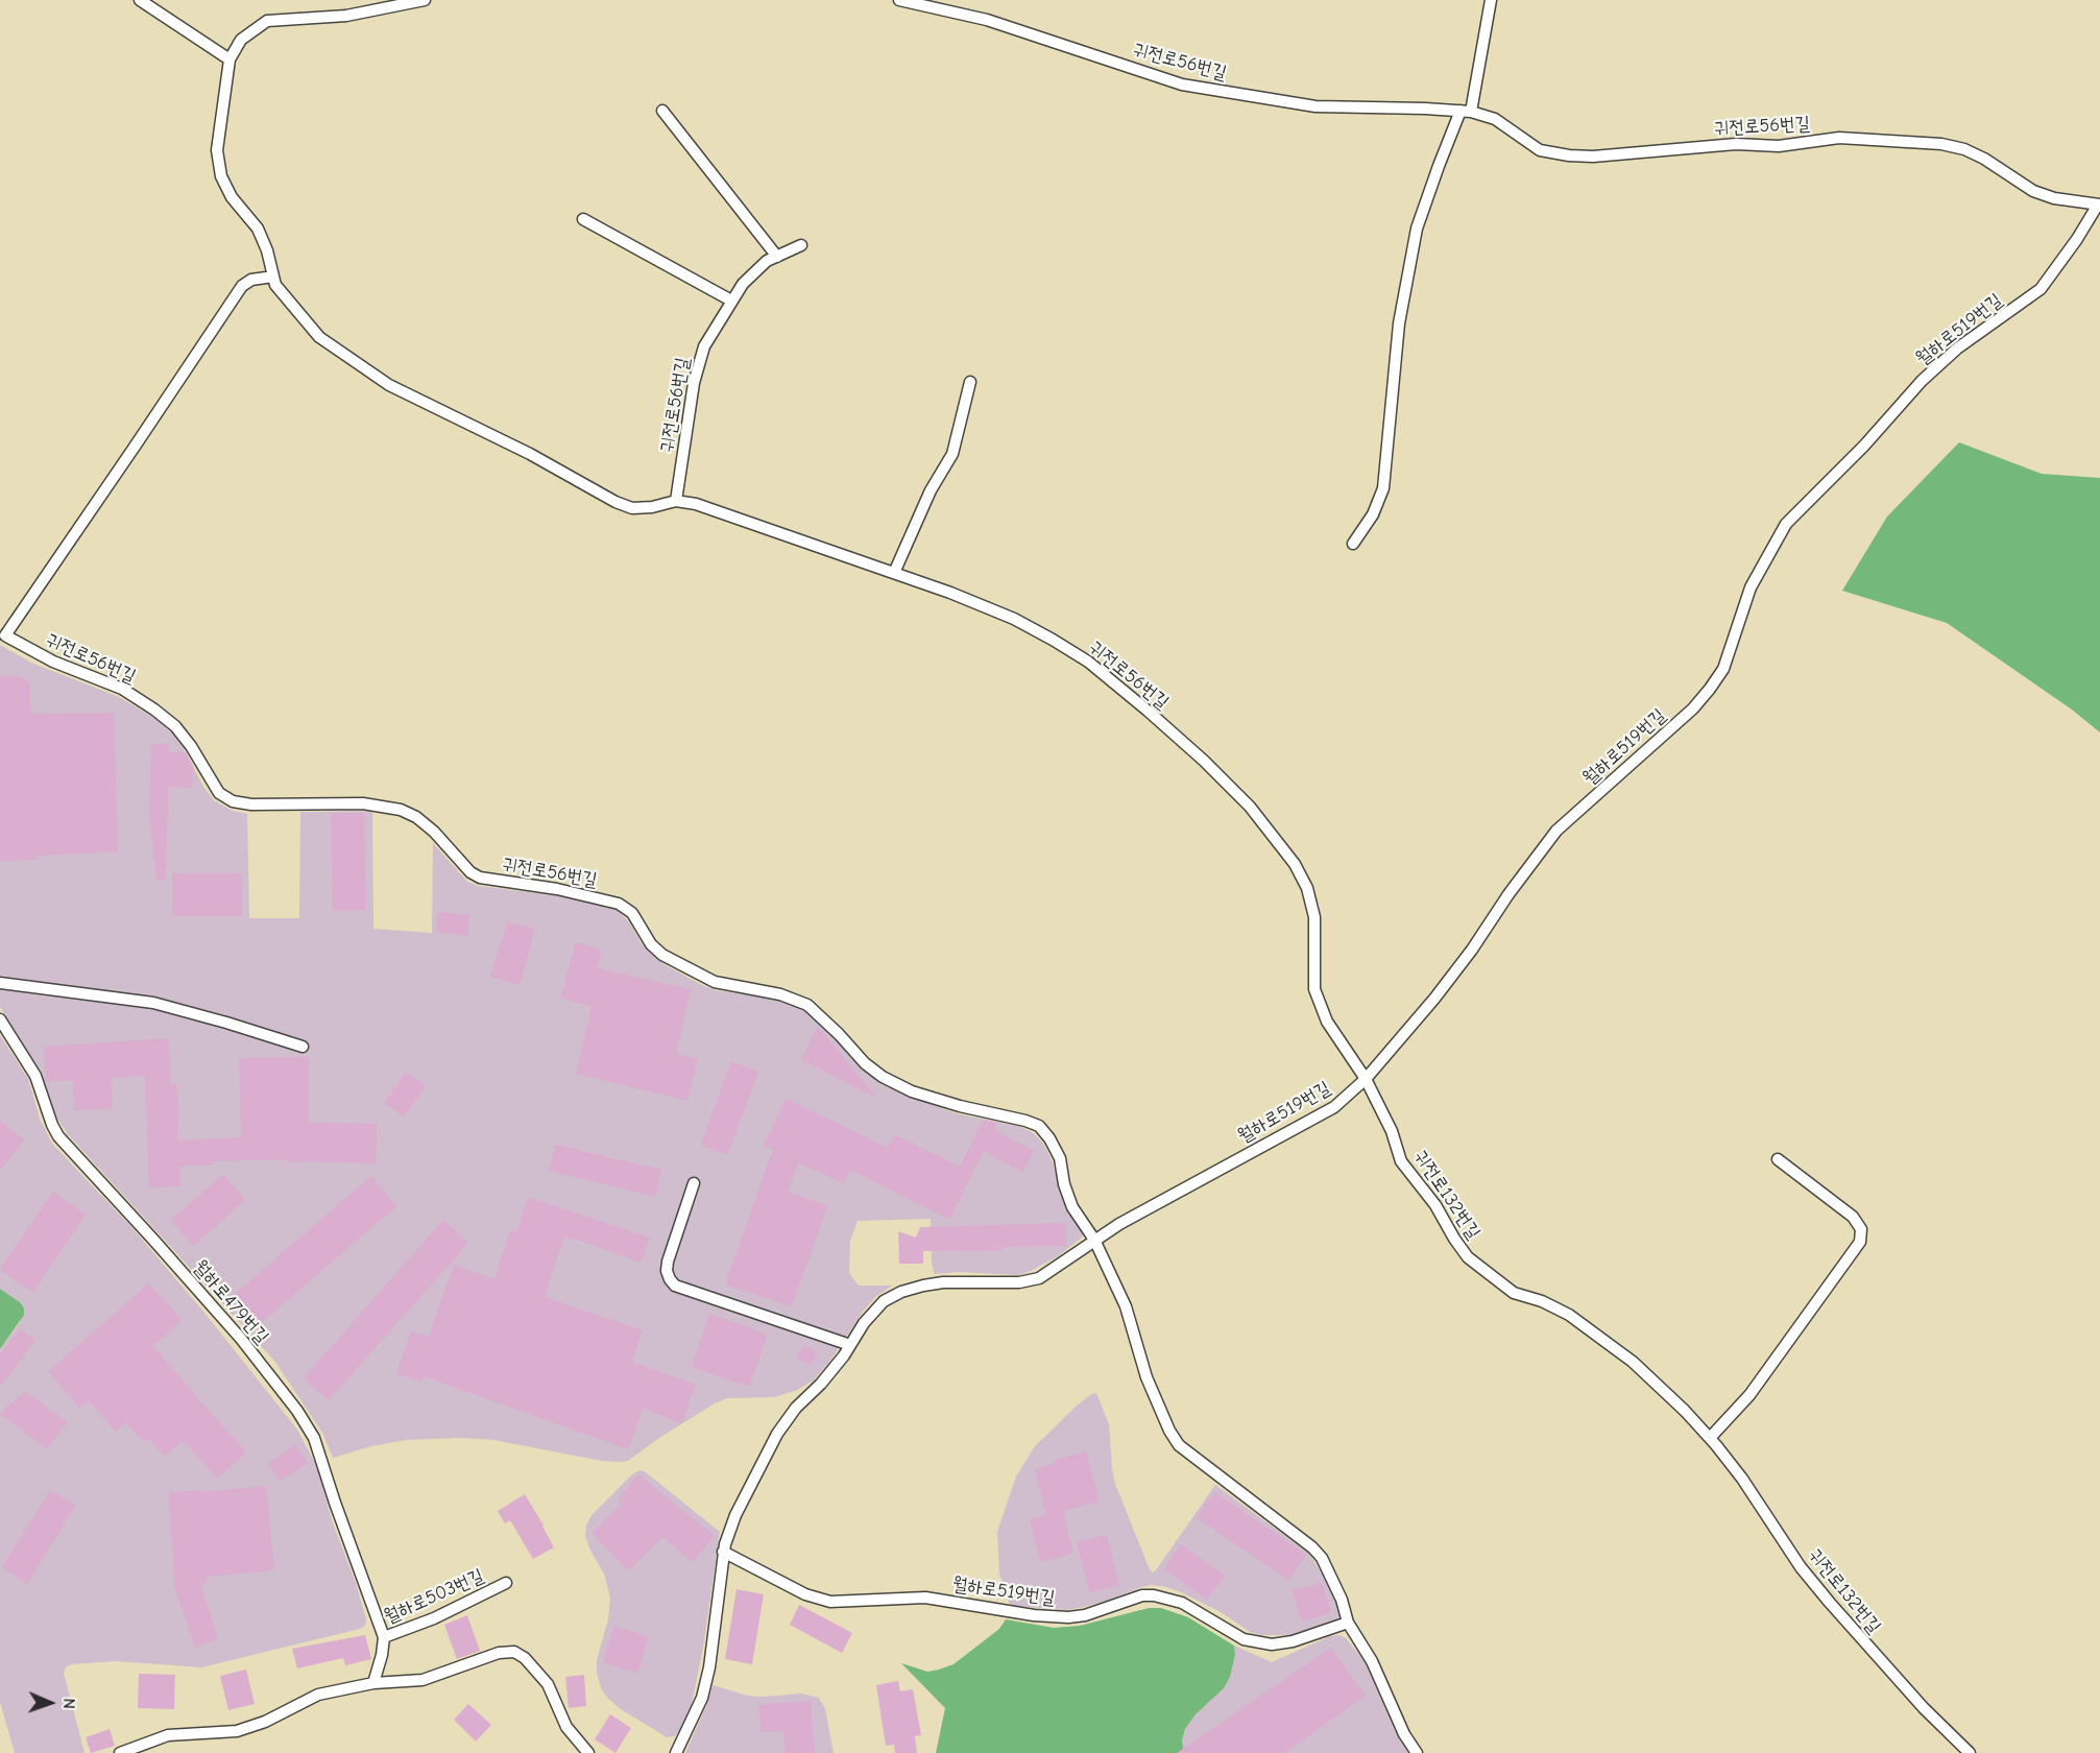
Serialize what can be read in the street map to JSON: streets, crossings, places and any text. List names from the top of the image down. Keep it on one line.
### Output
{"streets":{"lane":["귀전로56번길","월하로519번길","귀전로132번길","월하로479번길","월하로503번길"]},"crossings":[["귀전로56번길","월하로519번길"],["귀전로56번길","귀전로132번길"],["월하로519번길","귀전로132번길"],["월하로479번길","월하로503번길"]],"north":"right"}
